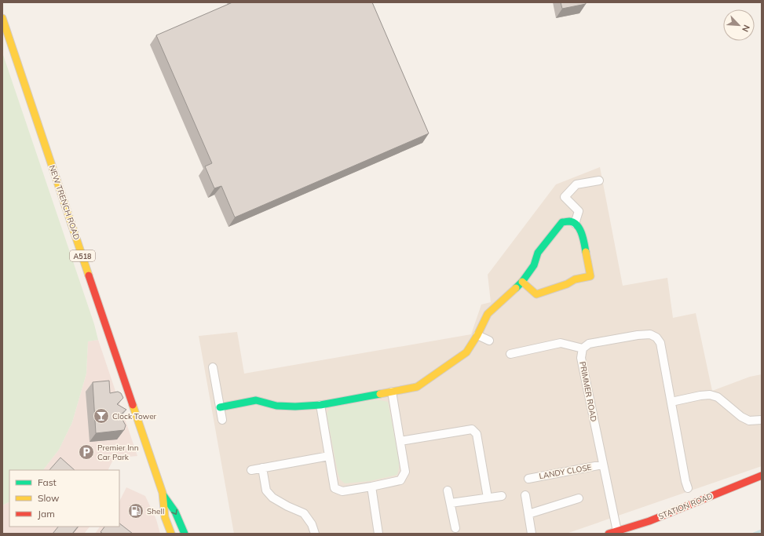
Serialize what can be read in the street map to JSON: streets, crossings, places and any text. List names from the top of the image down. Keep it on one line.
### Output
{"streets":{"main road":["NEW TRENCH ROAD","A518","STATION ROAD"],"street":["PRIMMER ROAD","LANDY CLOSE"]},"crossings":[["PRIMMER ROAD","LANDY CLOSE"],["PRIMMER ROAD","STATION ROAD"]],"places":{"bar":["Clock Tower"],"parking":["Premier Inn Car Park"],"fuel station":["Shell"]},"legend":["Fast","Slow","Jam"],"north":"bottom right"}
